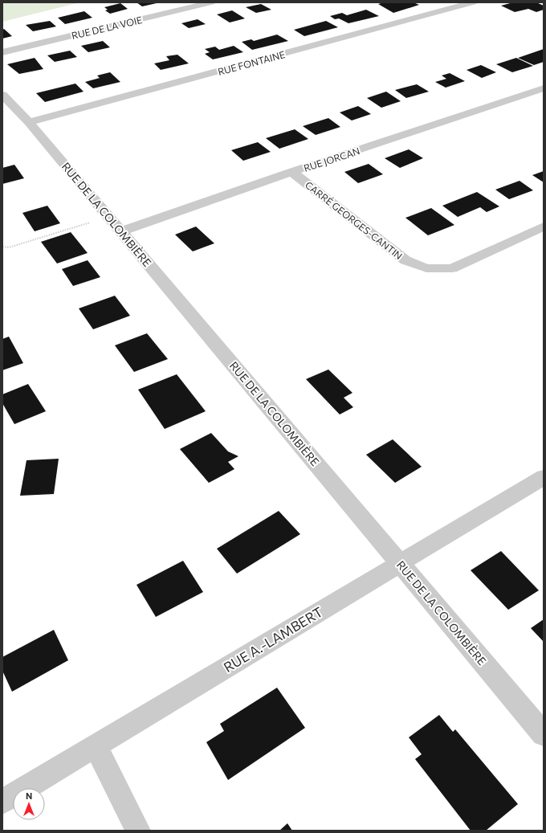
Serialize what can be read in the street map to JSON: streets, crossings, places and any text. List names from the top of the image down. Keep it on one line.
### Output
{"streets":{"street":["RUE DE LA VOIE","RUE FONTAINE","RUE JORCAN","RUE DE LA COLOMBIÈRE","CARRÉ GEORGES-CANTIN","RUE A.-LAMBERT"]},"crossings":[["RUE FONTAINE","RUE DE LA COLOMBIÈRE"],["RUE JORCAN","RUE DE LA COLOMBIÈRE"],["RUE JORCAN","CARRÉ GEORGES-CANTIN"],["RUE DE LA COLOMBIÈRE","RUE A.-LAMBERT"]],"north":"top"}
